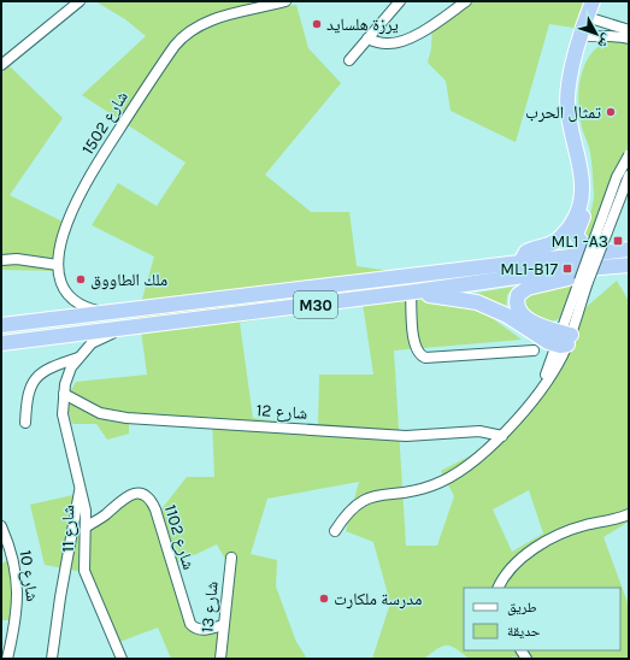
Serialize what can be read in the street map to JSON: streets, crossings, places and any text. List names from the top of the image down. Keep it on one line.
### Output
{"streets":{"highway":["M30"],"street":["شارع 1502","شارع 12","شارع 11","شارع 1102","شارع 10","شارع 13"]},"crossings":[["شارع 1502","M30"],["شارع 12","شارع 11"],["شارع 11","شارع 1102"],["شارع 1102","شارع 13"]],"places":{"other":["يرزة هلسايد","تمثال الحرب","ملك الطاووق","مدرسة ملكارت"],"transit":["ML1 -A3","ML1-B17"]},"legend":["طريق","حديقة"],"north":"bottom right"}
